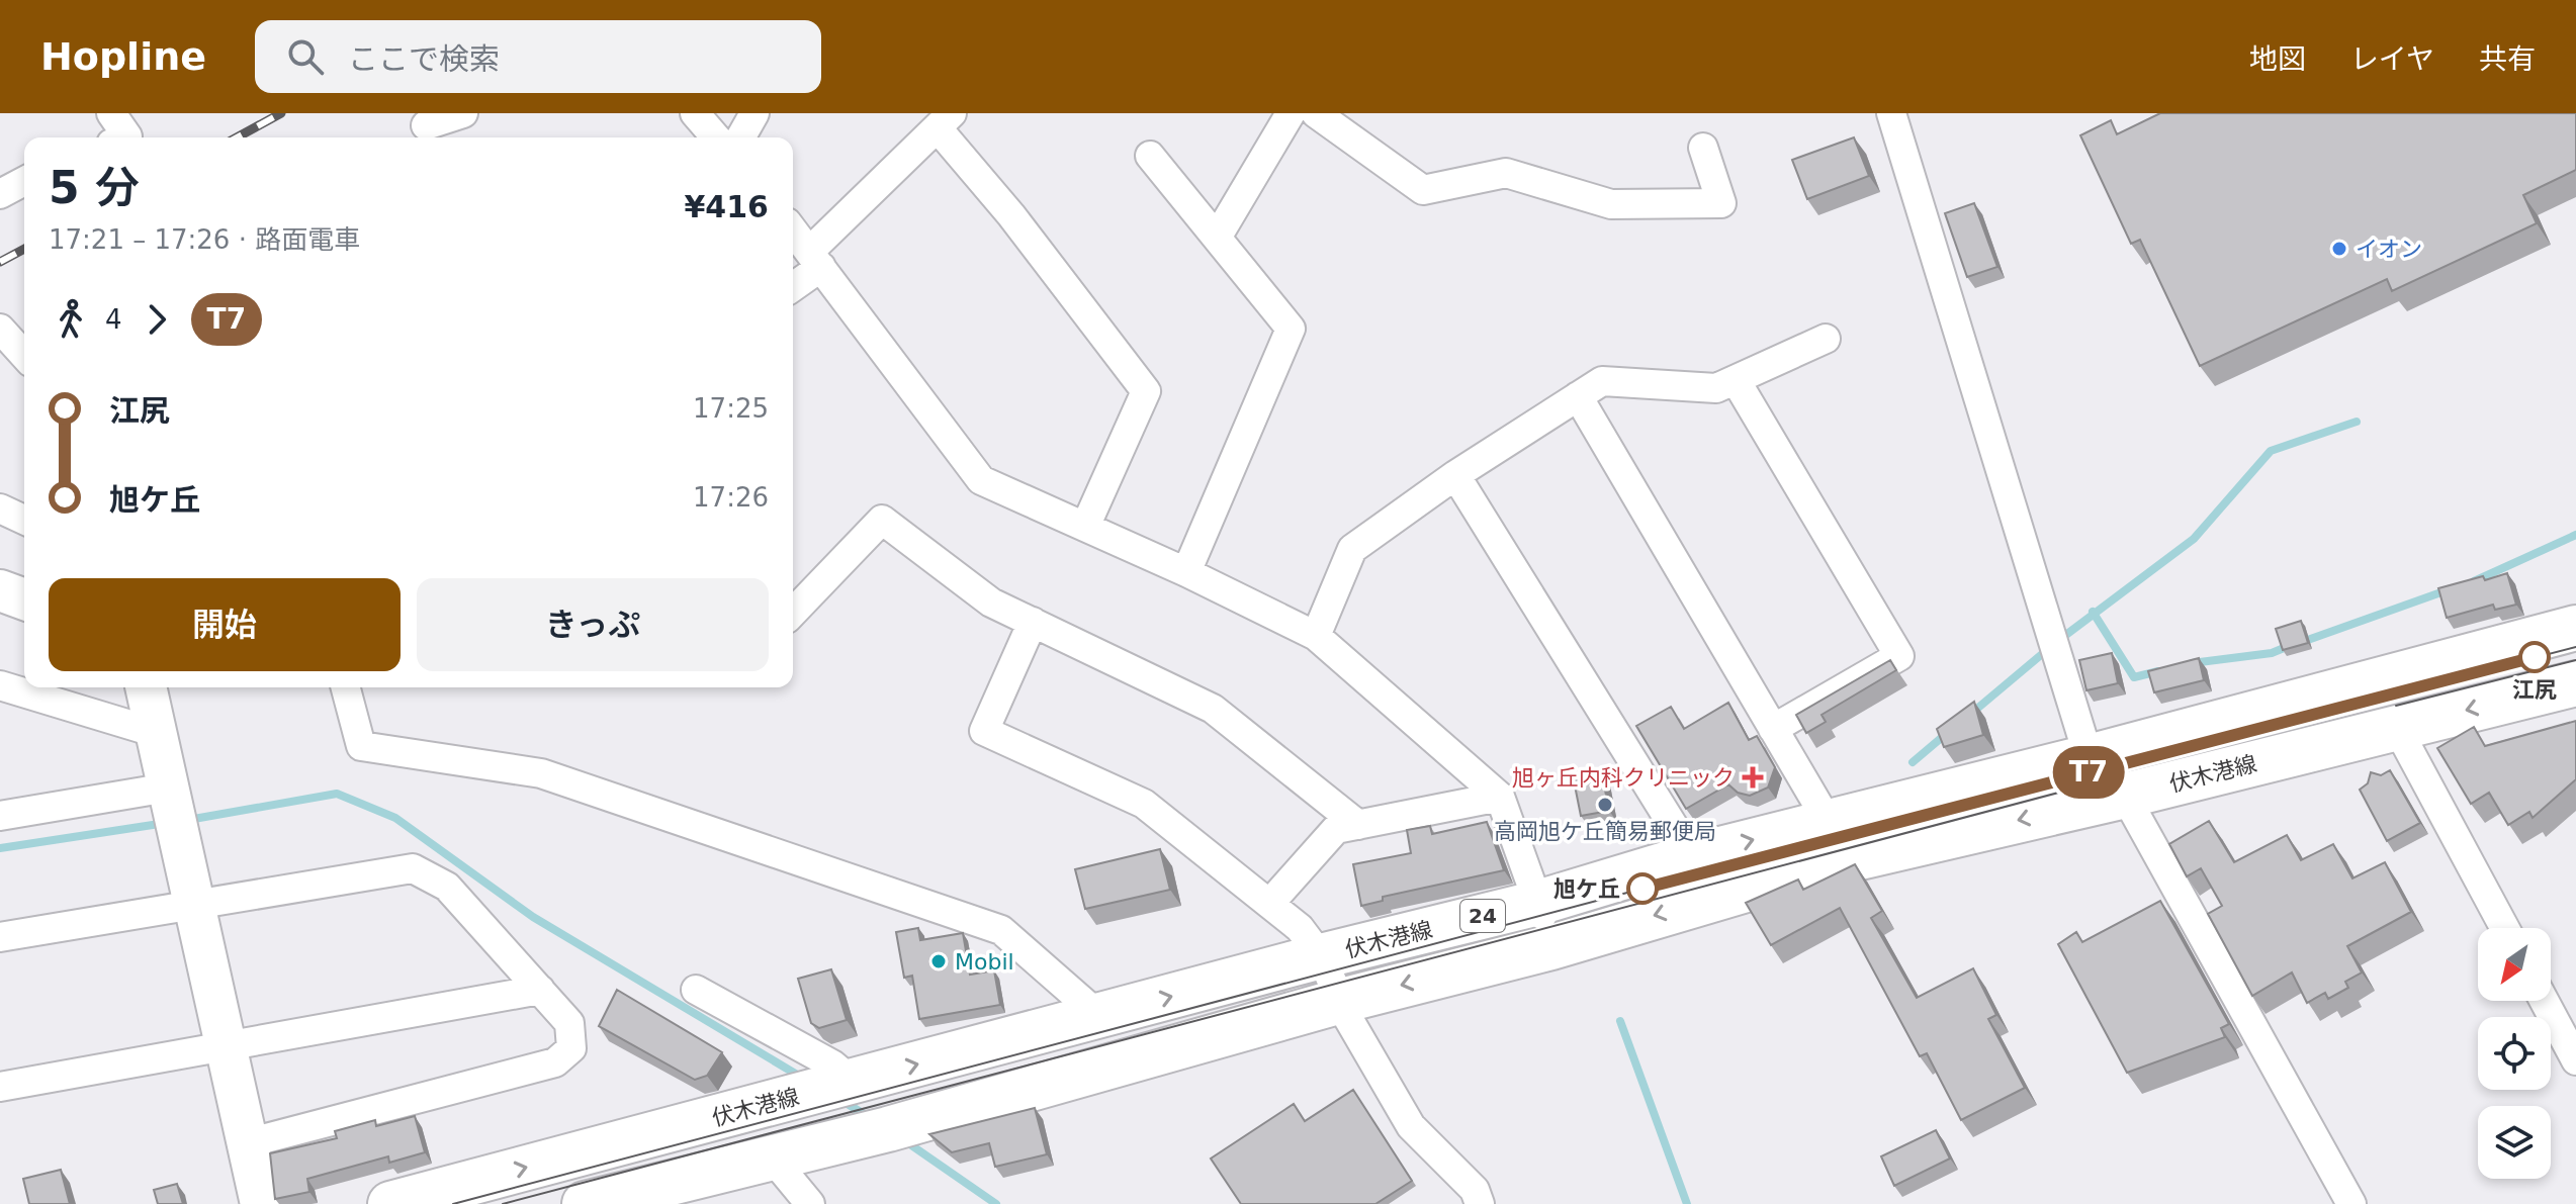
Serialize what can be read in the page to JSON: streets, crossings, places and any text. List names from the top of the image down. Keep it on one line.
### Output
{"streets":{"main road":["伏木港線","24"]},"places":{"other":["イオン","江尻","高岡旭ケ丘簡易郵便局","旭ケ丘","Mobil"],"health":["旭ヶ丘内科クリニック"]},"lines":["tram line T7"],"north":"bottom left","page":{"header":"Hopline","search":"ここで検索","nav":["地図","レイヤ","共有"],"on_map":"T7","heading":["5 分","17:21 – 17:26 · 路面電車","¥416"],"legs":["4","T7"],"list":[{"name":"江尻","value":"17:25"},{"name":"旭ケ丘","value":"17:26"}],"buttons":["開始","きっぷ"]}}
